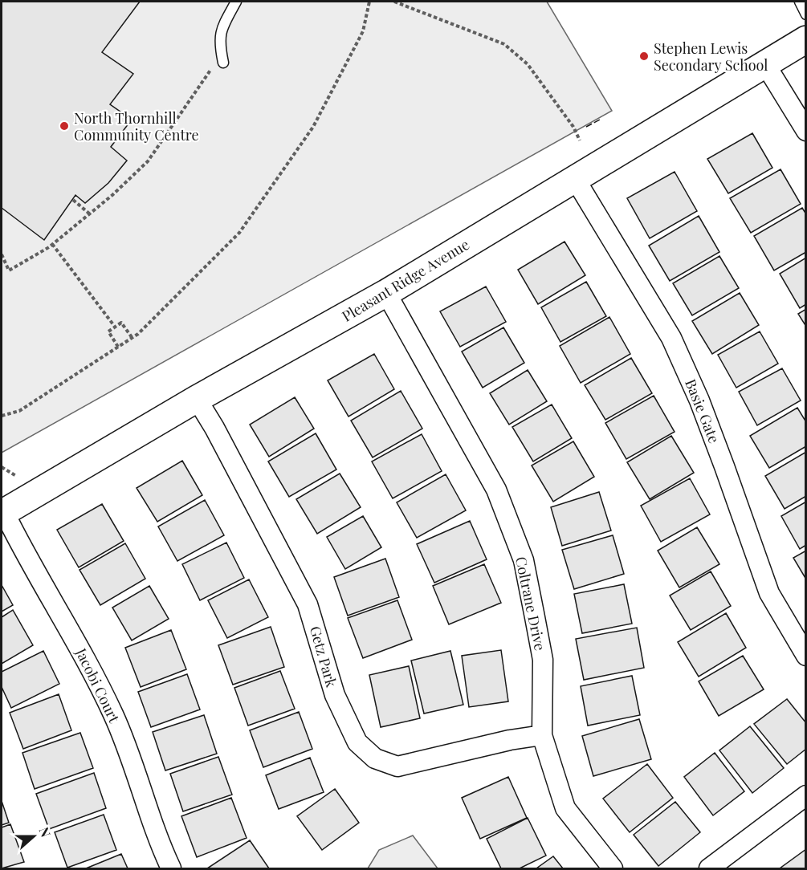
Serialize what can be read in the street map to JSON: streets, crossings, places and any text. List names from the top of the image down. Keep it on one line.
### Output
{"streets":{"street":["Pleasant Ridge Avenue","Basie Gate","Coltrane Drive","Getz Park","Jacobi Court"]},"crossings":[["Pleasant Ridge Avenue","Basie Gate"],["Pleasant Ridge Avenue","Coltrane Drive"],["Pleasant Ridge Avenue","Getz Park"],["Pleasant Ridge Avenue","Jacobi Court"],["Coltrane Drive","Getz Park"]],"places":["Stephen Lewis Secondary School","North Thornhill Community Centre"],"north":"right"}
